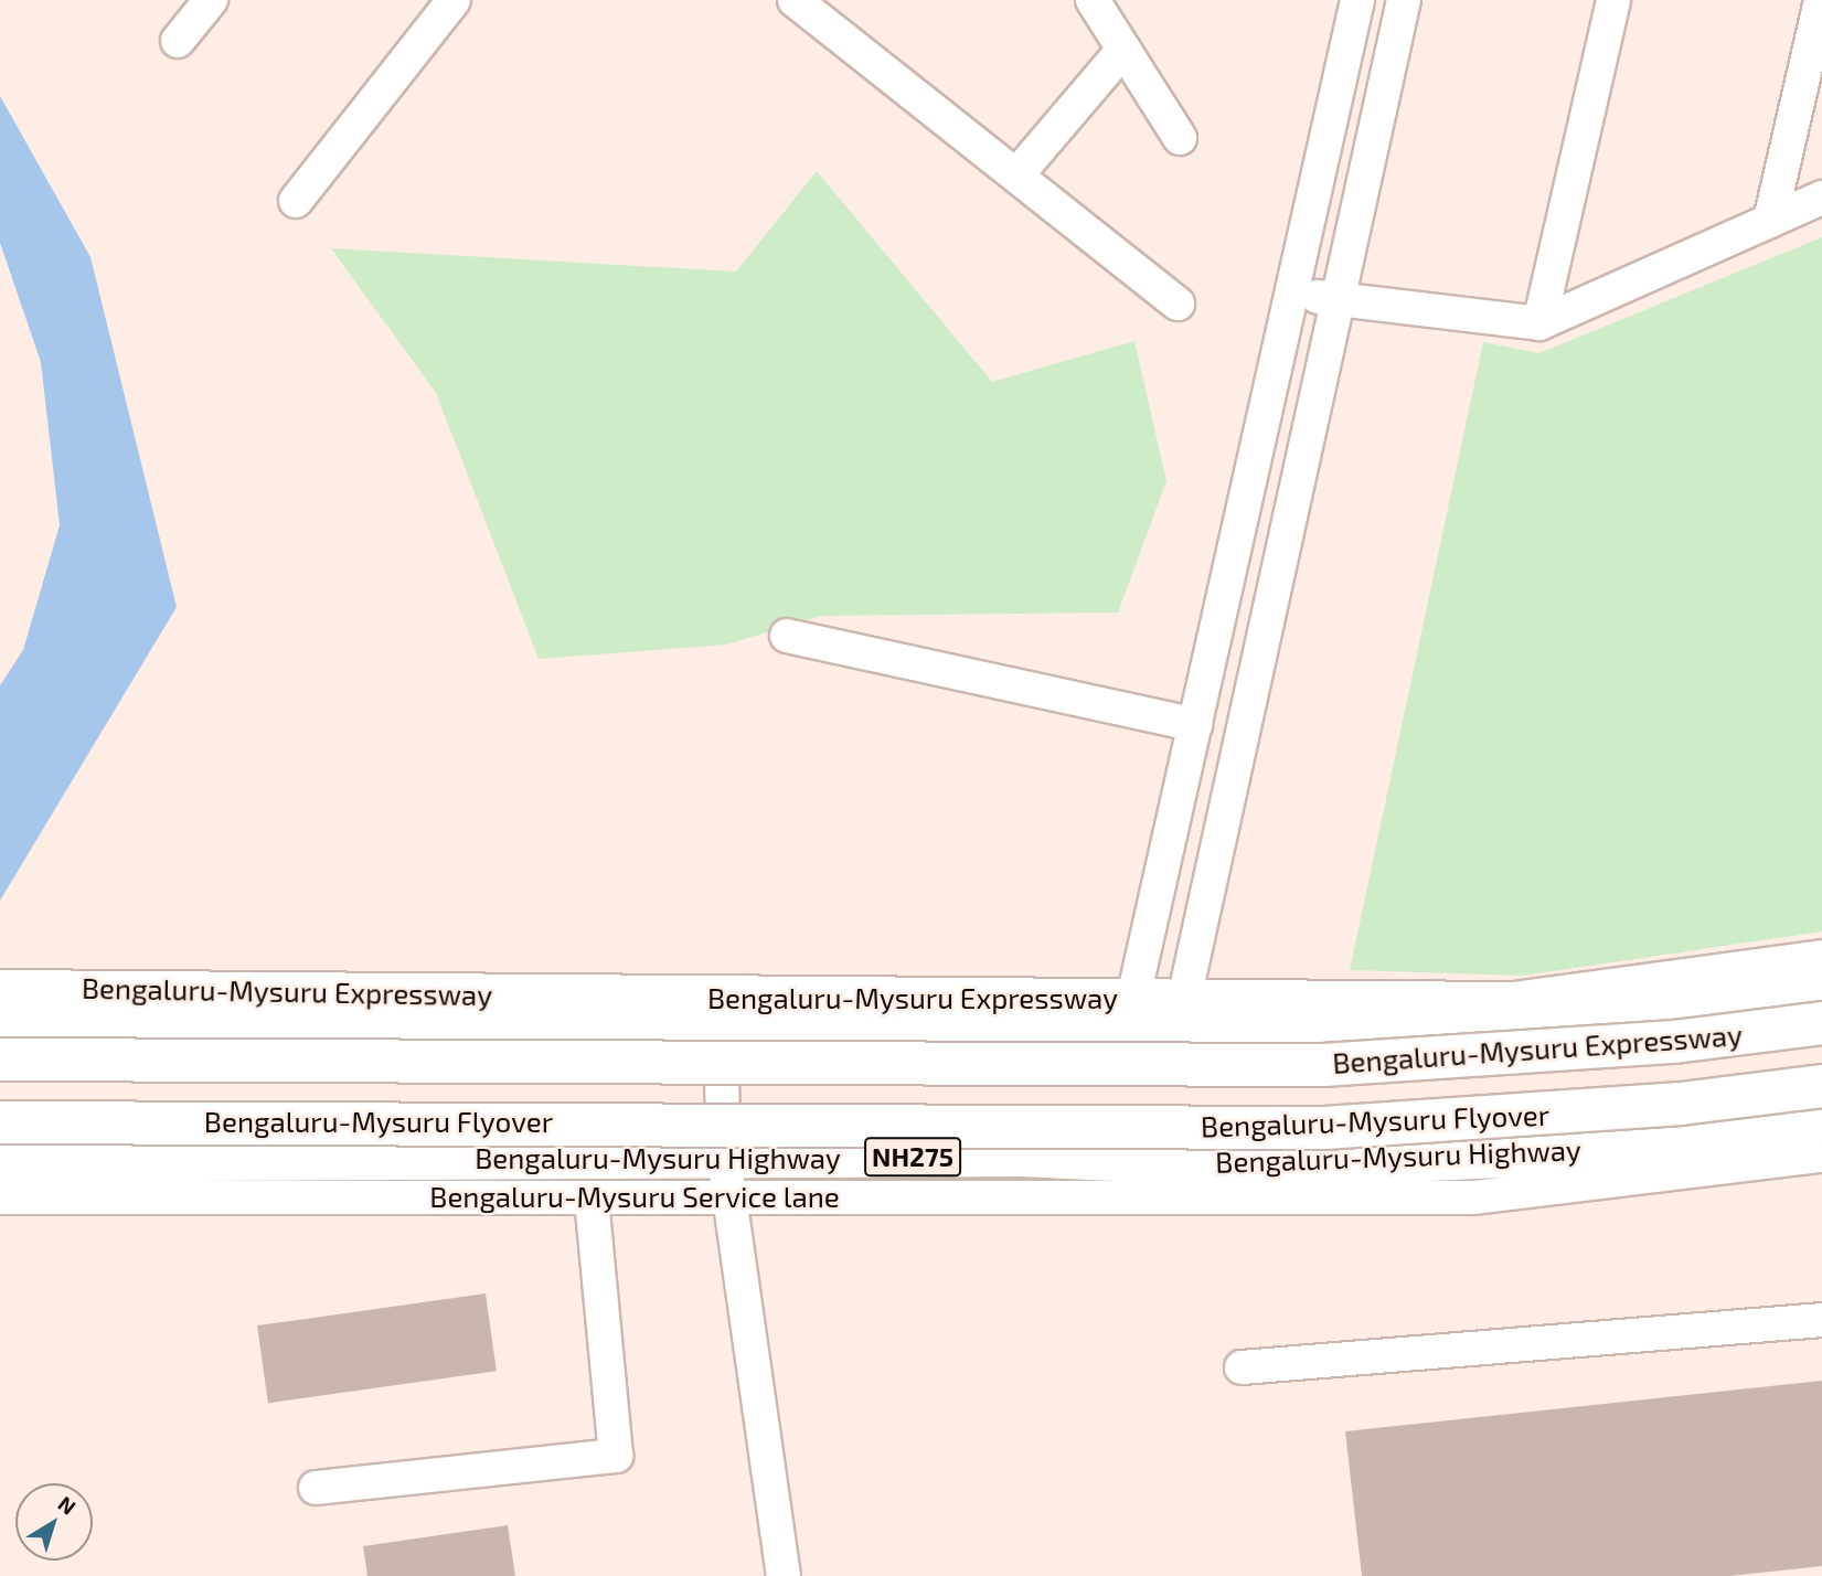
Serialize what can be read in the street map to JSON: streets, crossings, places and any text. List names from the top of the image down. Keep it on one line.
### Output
{"streets":{"highway":["Bengaluru-Mysuru Expressway","Bengaluru-Mysuru Flyover","Bengaluru-Mysuru Highway","NH275"],"street":["Bengaluru-Mysuru Service lane"]},"crossings":[["Bengaluru-Mysuru Highway","Bengaluru-Mysuru Service lane"]],"north":"top right"}
